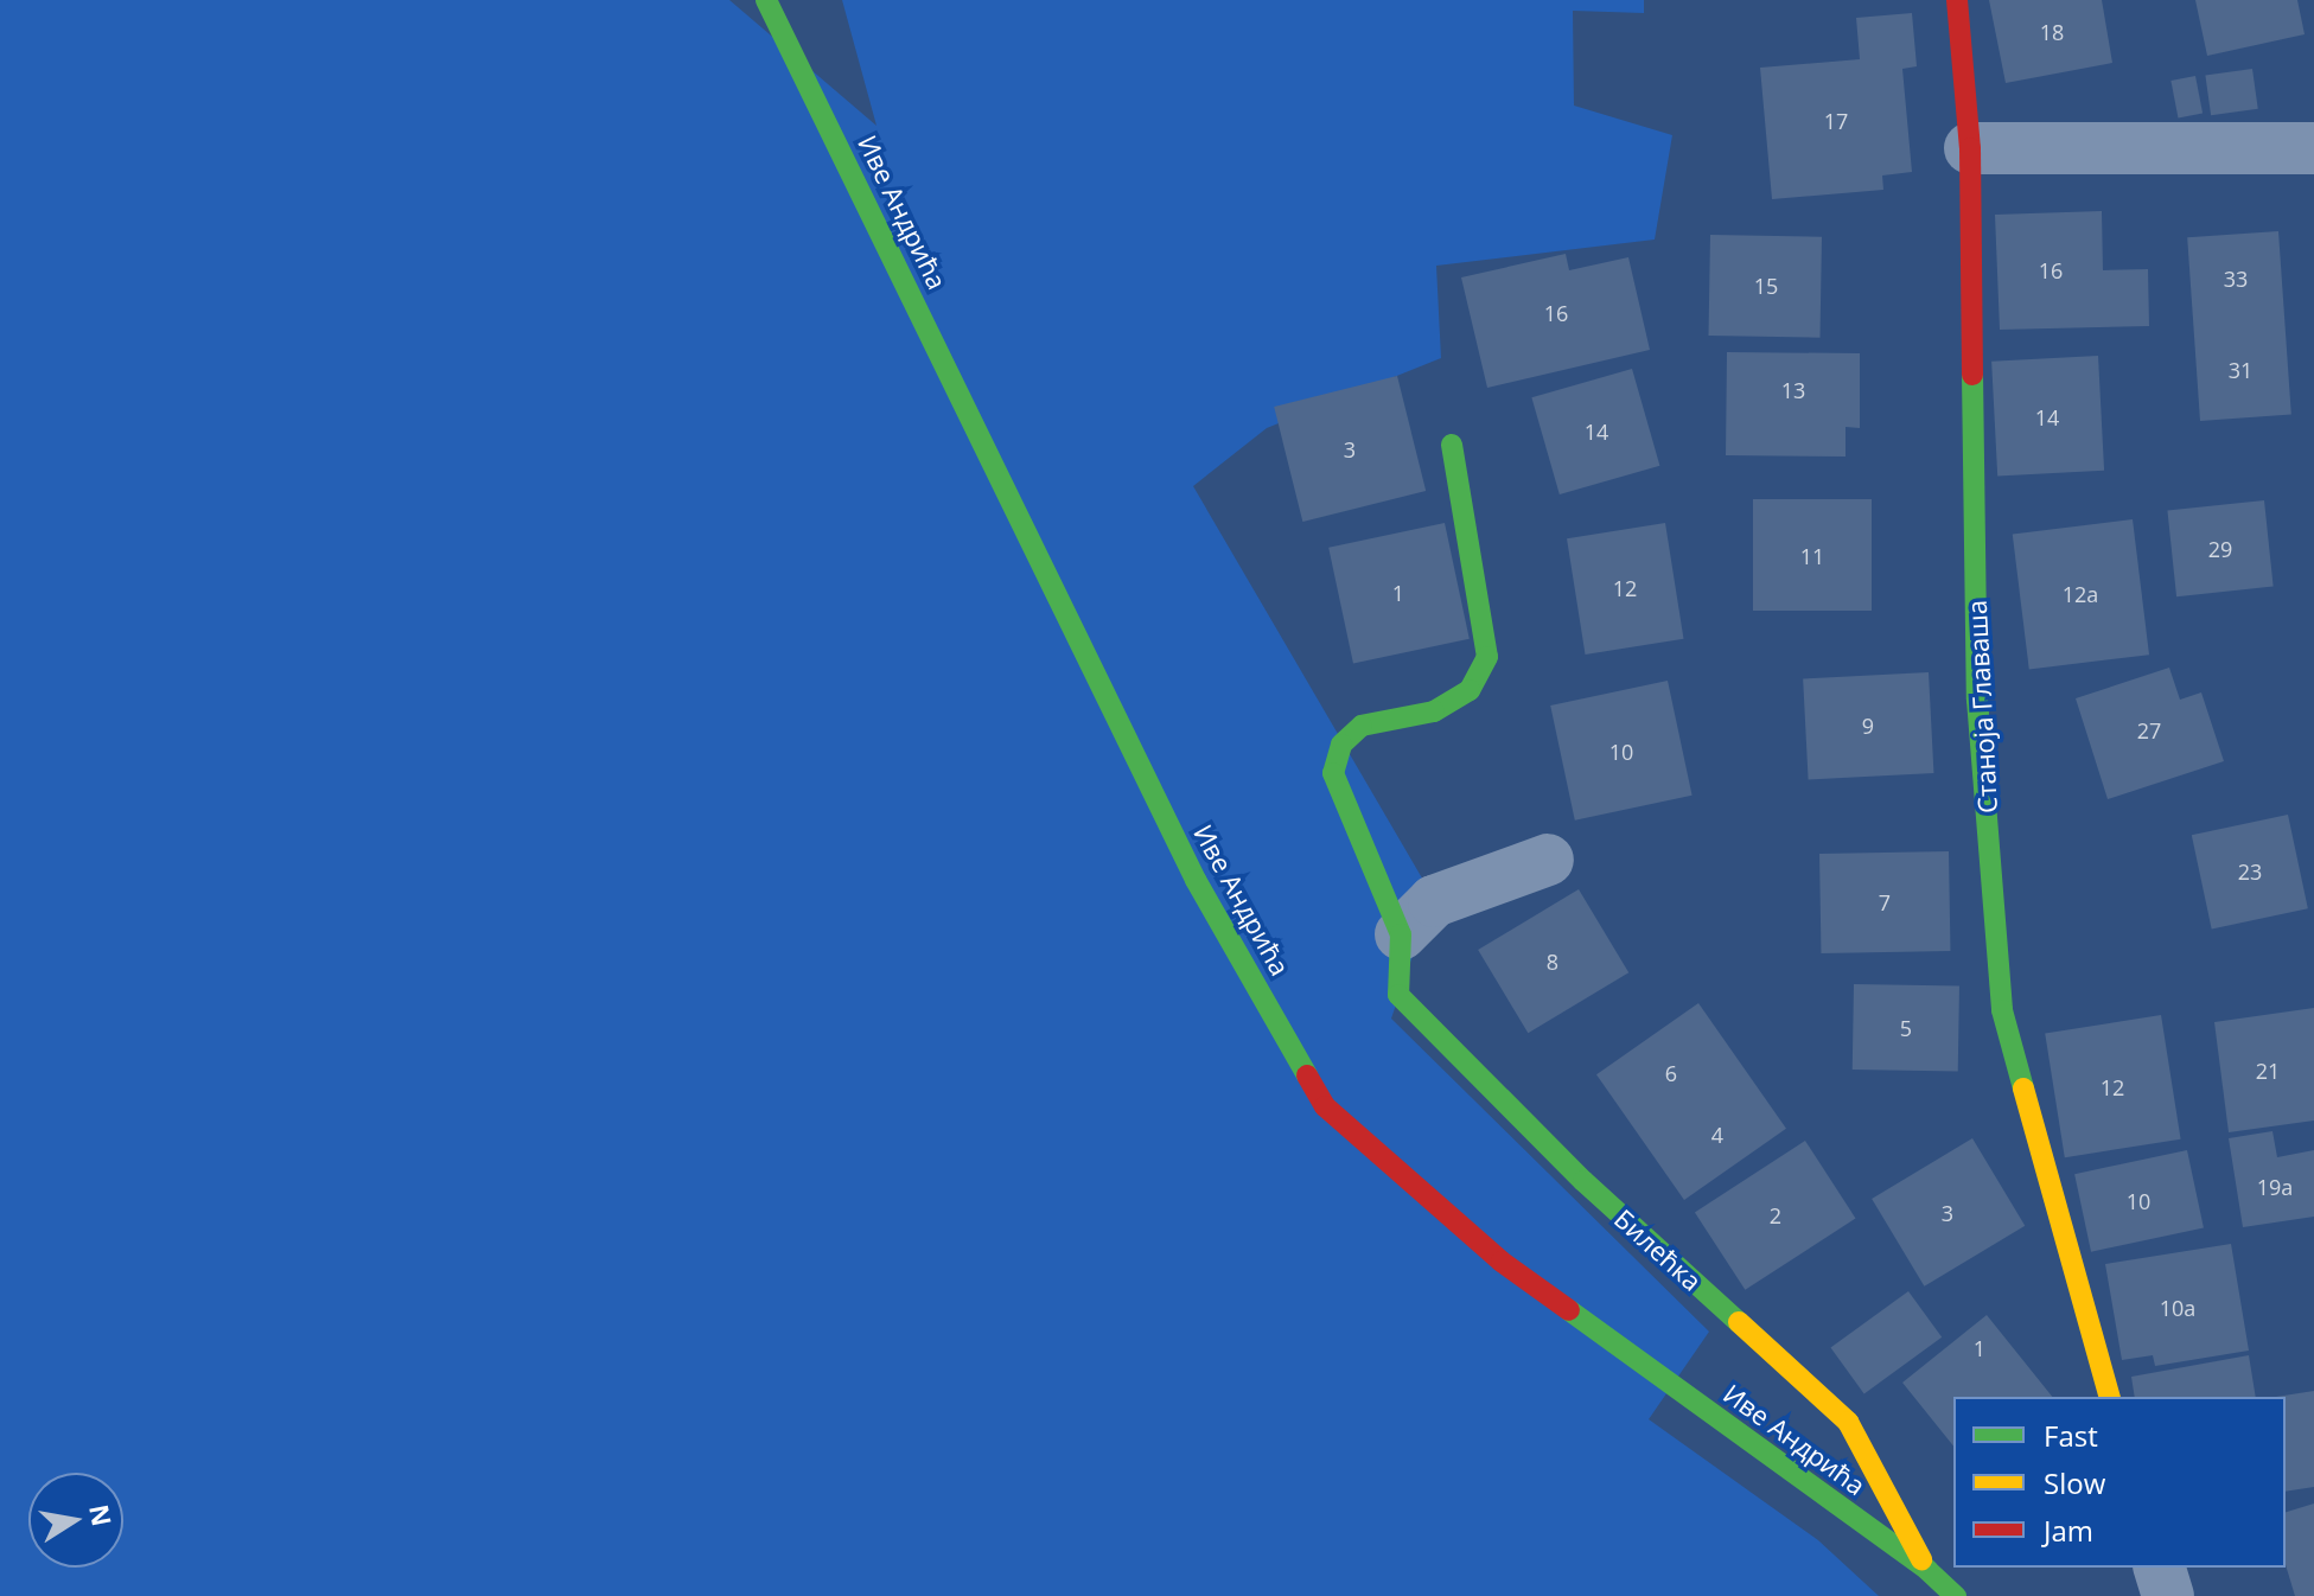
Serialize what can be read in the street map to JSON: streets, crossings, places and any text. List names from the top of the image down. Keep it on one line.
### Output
{"streets":{"street":["Иве Андрића","Станоја Главаша","Билећка"]},"crossings":[["Иве Андрића","Билећка"]],"house_numbers":["18","17","16","33","15","16","31","13","14","14","3","29","11","12","1","12a","9","27","10","23","7","8","5","21","6","12","4","19a","10","3","2","10a","1"],"legend":["Fast","Slow","Jam"],"north":"right"}
